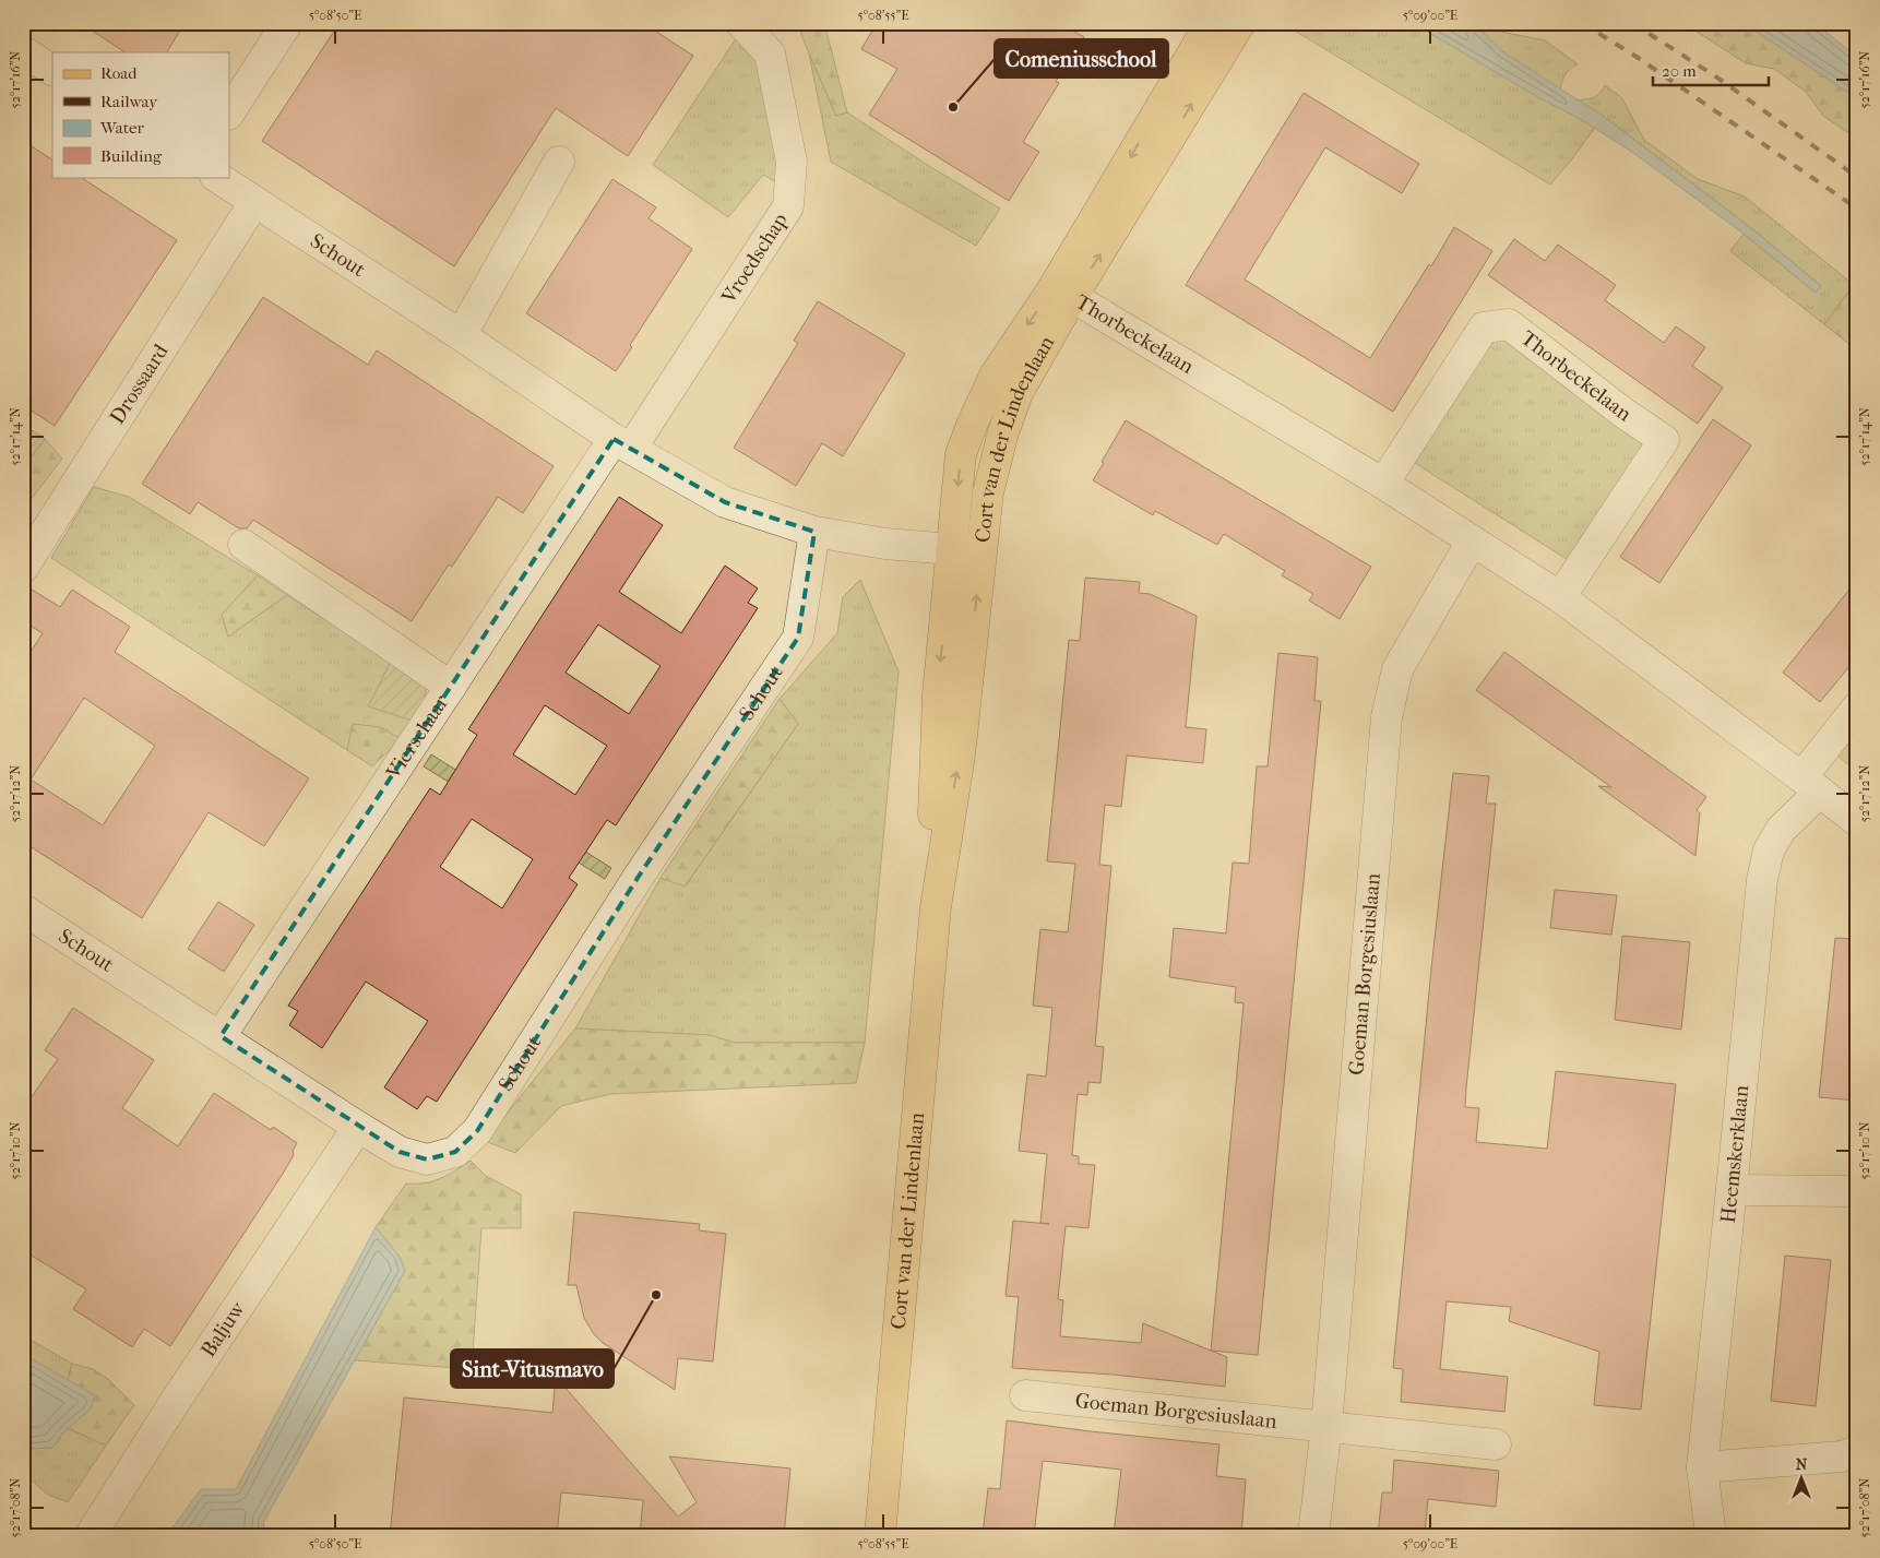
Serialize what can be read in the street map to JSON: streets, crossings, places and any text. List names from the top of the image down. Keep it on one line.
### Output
{"streets":{"main road":["Cort van der Lindenlaan"],"street":["Schout","Vroedschap","Thorbeckelaan","Drossaard","Vierschaar","Goeman Borgesiuslaan","Heemskerklaan","Baljuw"]},"crossings":[["Schout","Vroedschap"],["Schout","Drossaard"],["Schout","Cort van der Lindenlaan"],["Schout","Vierschaar"],["Schout","Baljuw"],["Vroedschap","Vierschaar"],["Thorbeckelaan","Cort van der Lindenlaan"],["Thorbeckelaan","Goeman Borgesiuslaan"],["Thorbeckelaan","Heemskerklaan"]],"places":["Comeniusschool","Sint-Vitusmavo"],"legend":["Road","Railway","Water","Building"],"scale_bar":"20 m","north":"top","coordinates":["5°08'50\"E","5°08'55\"E","5°09'00\"E","52°17'16\"N","52°17'14\"N","52°17'12\"N","52°17'10\"N","52°17'08\"N"]}
